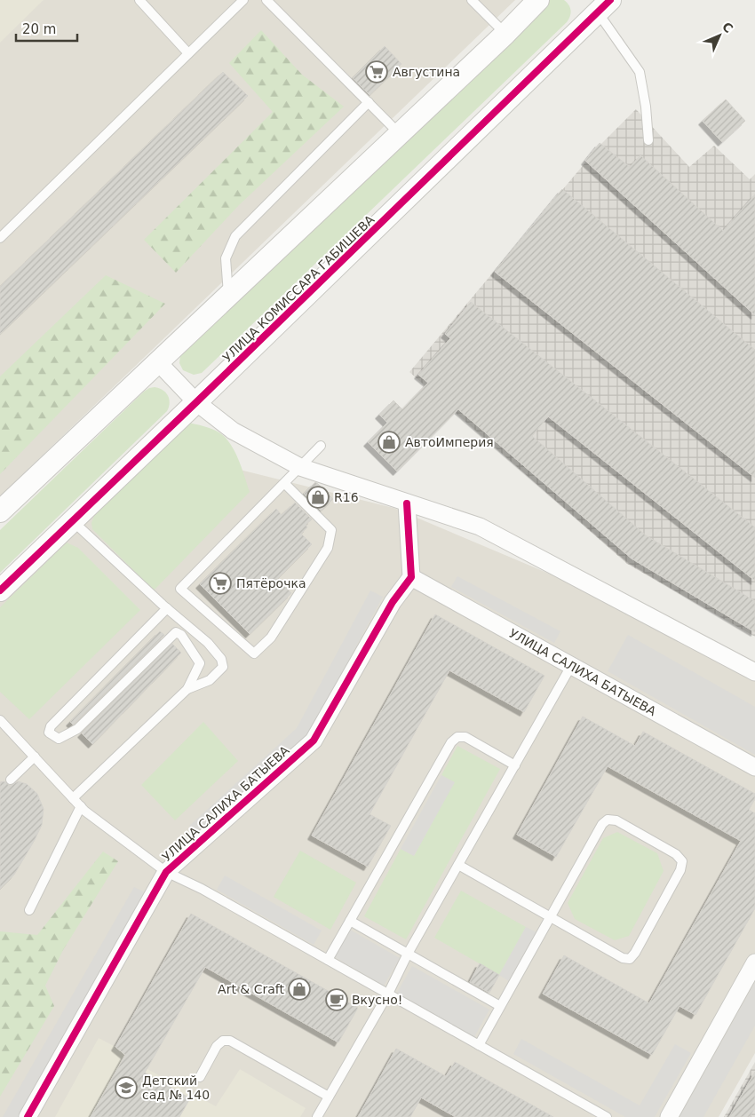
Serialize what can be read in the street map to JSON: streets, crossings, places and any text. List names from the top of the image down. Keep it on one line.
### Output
{"streets":{"street":["УЛИЦА КОМИССАРА ГАБИШЕВА","УЛИЦА САЛИХА БАТЫЕВА"]},"places":{"supermarket":["Августина","Пятёрочка"],"shop":["АвтоИмперия","R16","Art & Craft"],"cafe":["Вкусно!"],"school or university":["Детский сад № 140"]},"scale_bar":"20 m","north":"top right"}
